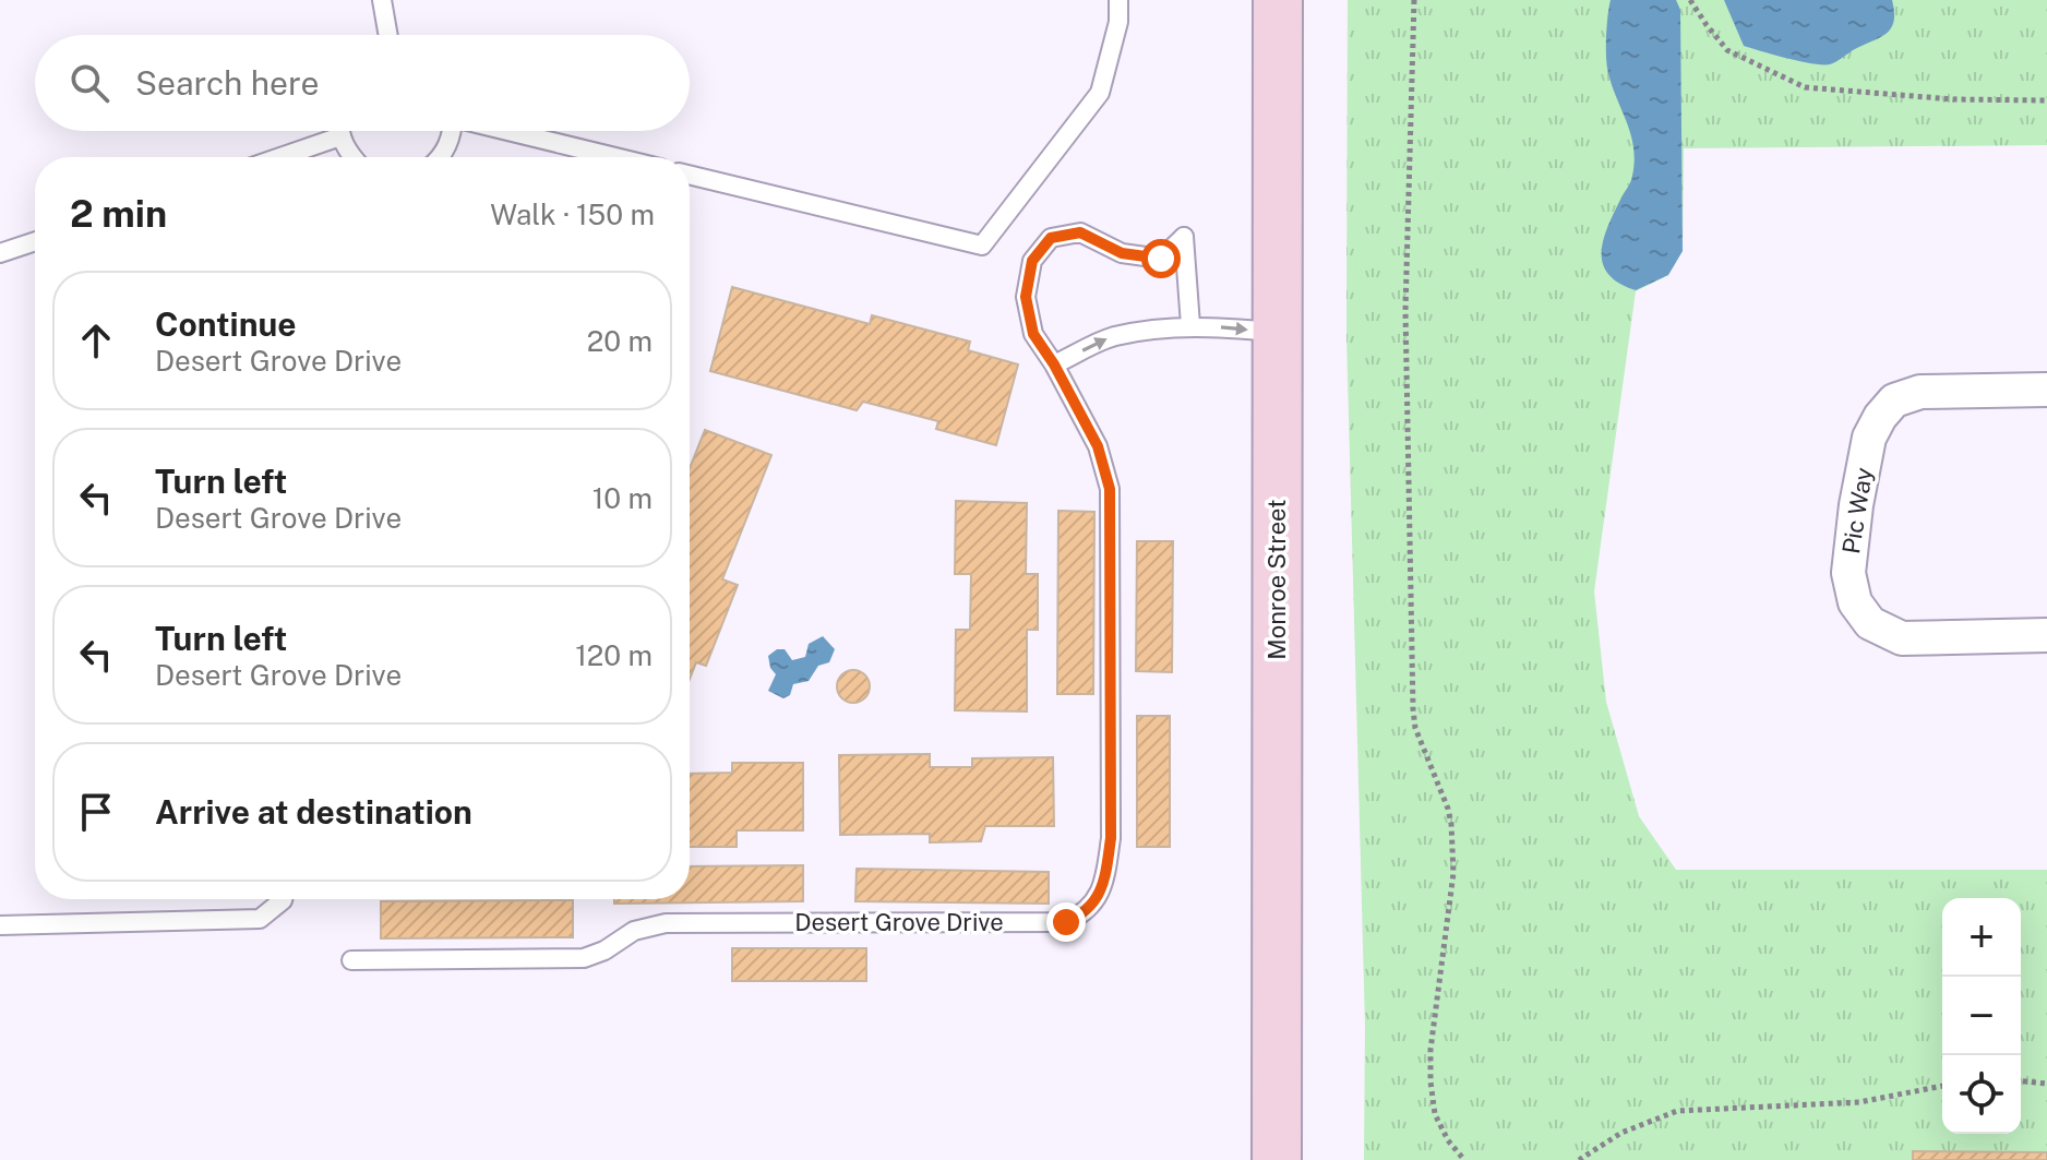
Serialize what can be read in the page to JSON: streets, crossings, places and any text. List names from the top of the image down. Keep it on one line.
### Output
{"streets":{"main road":["Monroe Street"],"street":["Pic Way"],"lane":["Desert Grove Drive"]},"page":{"search":"Search here","heading":["2 min","Walk · 150 m"],"list":[["Continue","Desert Grove Drive","20 m"],["Turn left","Desert Grove Drive","10 m"],["Turn left","Desert Grove Drive","120 m"],"Arrive at destination"],"map_buttons":["+","−"]}}
